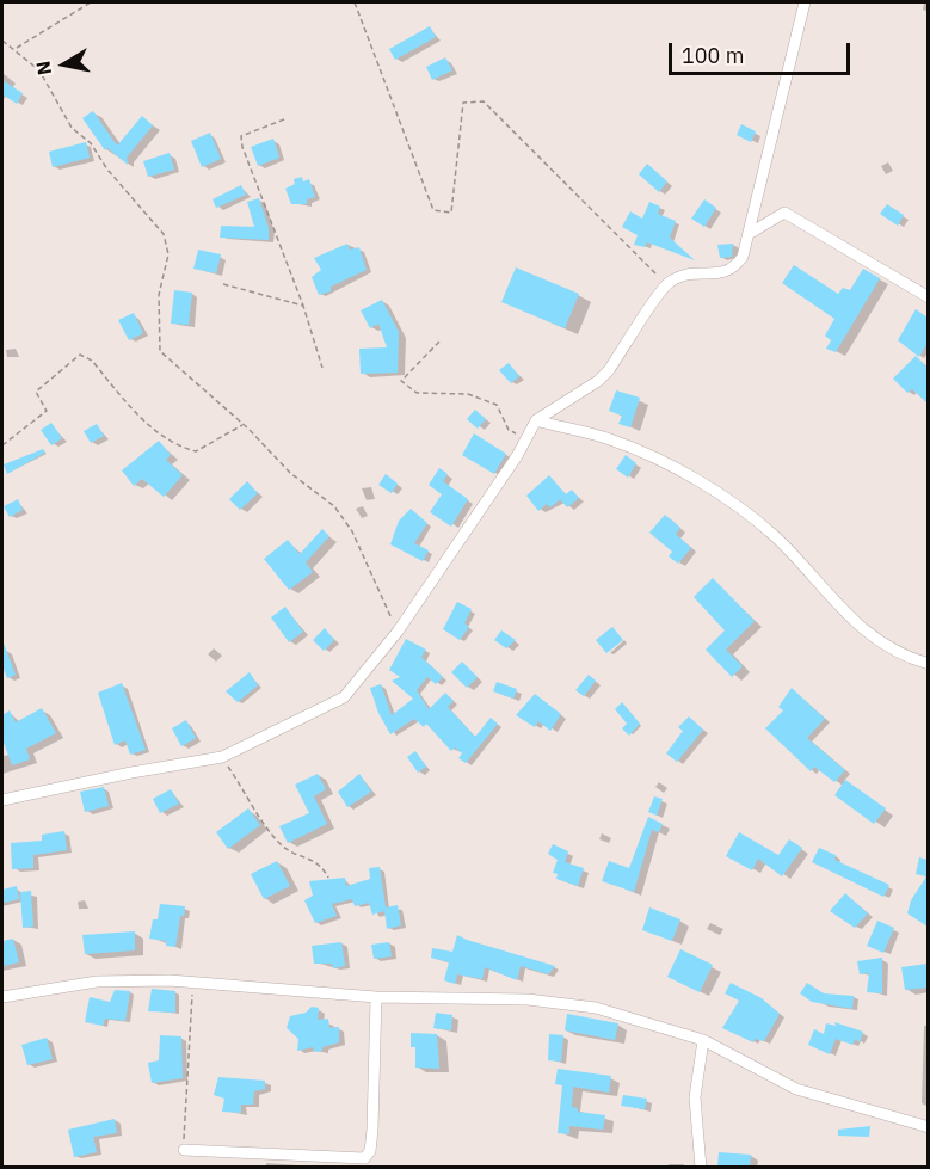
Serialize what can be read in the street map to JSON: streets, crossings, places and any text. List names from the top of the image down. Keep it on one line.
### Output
{"scale_bar":"100 m","north":"left"}
